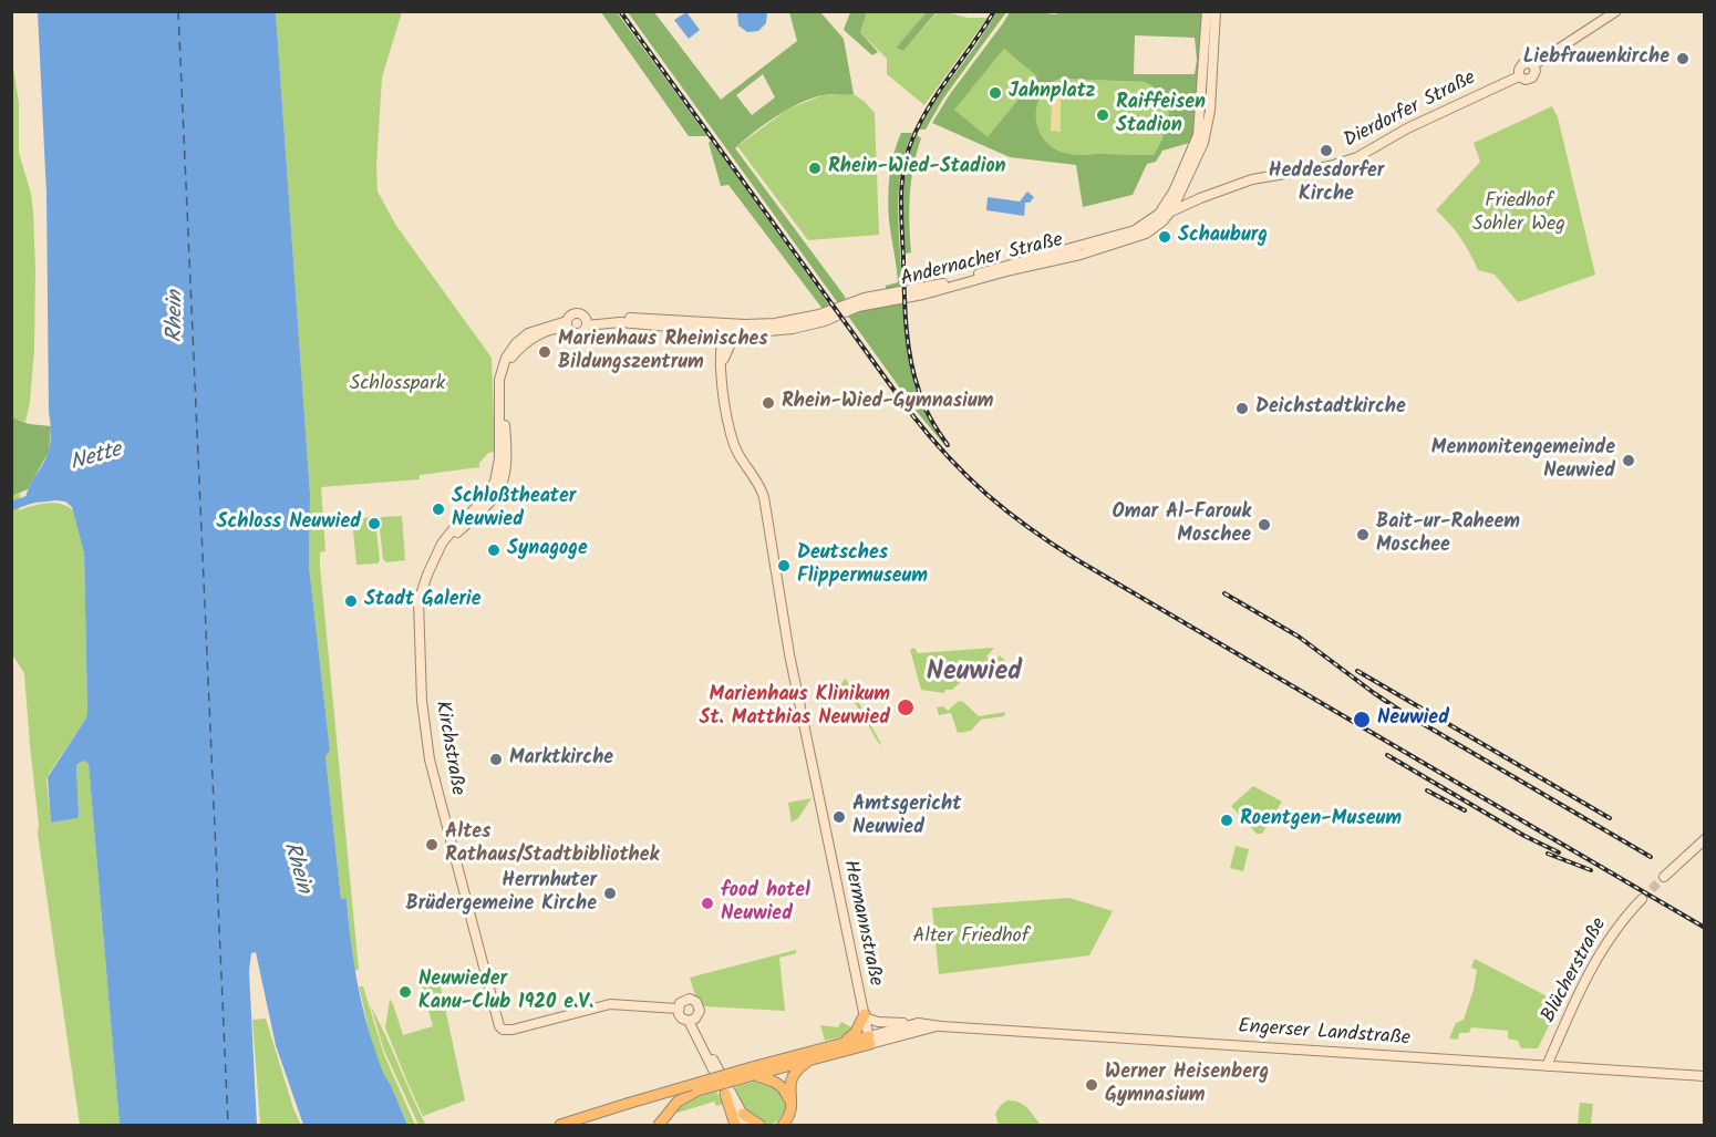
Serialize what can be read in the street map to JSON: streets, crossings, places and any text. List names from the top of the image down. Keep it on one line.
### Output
{"streets":{"street":["Dierdorfer Straße","Andernacher Straße","Kirchstraße","Hermannstraße","Blücherstraße","Engerser Landstraße"]},"crossings":[["Dierdorfer Straße","Andernacher Straße"],["Andernacher Straße","Hermannstraße"],["Hermannstraße","Engerser Landstraße"],["Blücherstraße","Engerser Landstraße"]],"districts":["Neuwied"],"water":["Rhein","Nette"],"parks":["Friedhof Sohler Weg","Schlosspark","Alter Friedhof"],"places":["Liebfrauenkirche","Jahnplatz","Raiffeisen Stadion","Heddesdorfer Kirche","Rhein-Wied-Stadion","Schauburg","Marienhaus Rheinisches Bildungszentrum","Rhein-Wied-Gymnasium","Deichstadtkirche","Mennonitengemeinde Neuwied","Schloßtheater Neuwied","Schloss Neuwied","Omar Al-Farouk Moschee","Bait-ur-Raheem Moschee","Synagoge","Deutsches Flippermuseum","Stadt Galerie","Marienhaus Klinikum St. Matthias Neuwied","Neuwied","Marktkirche","Amtsgericht Neuwied","Roentgen-Museum","Altes Rathaus/Stadtbibliothek","Herrnhuter Brüdergemeine Kirche","food hotel Neuwied","Neuwieder Kanu-Club 1920 e.V.","Werner Heisenberg Gymnasium"]}
